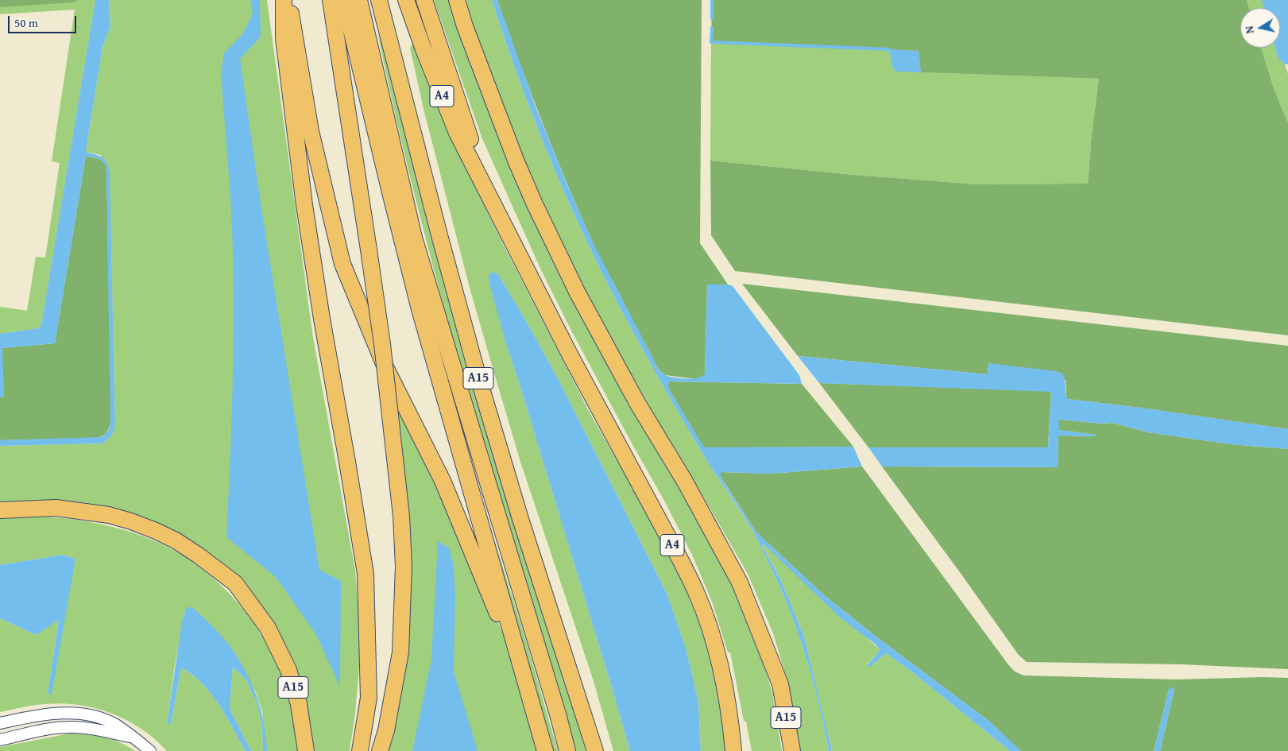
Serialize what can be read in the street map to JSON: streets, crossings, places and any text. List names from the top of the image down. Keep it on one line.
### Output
{"streets":{"highway":["A4","A15"]},"scale_bar":"50 m","north":"left"}
